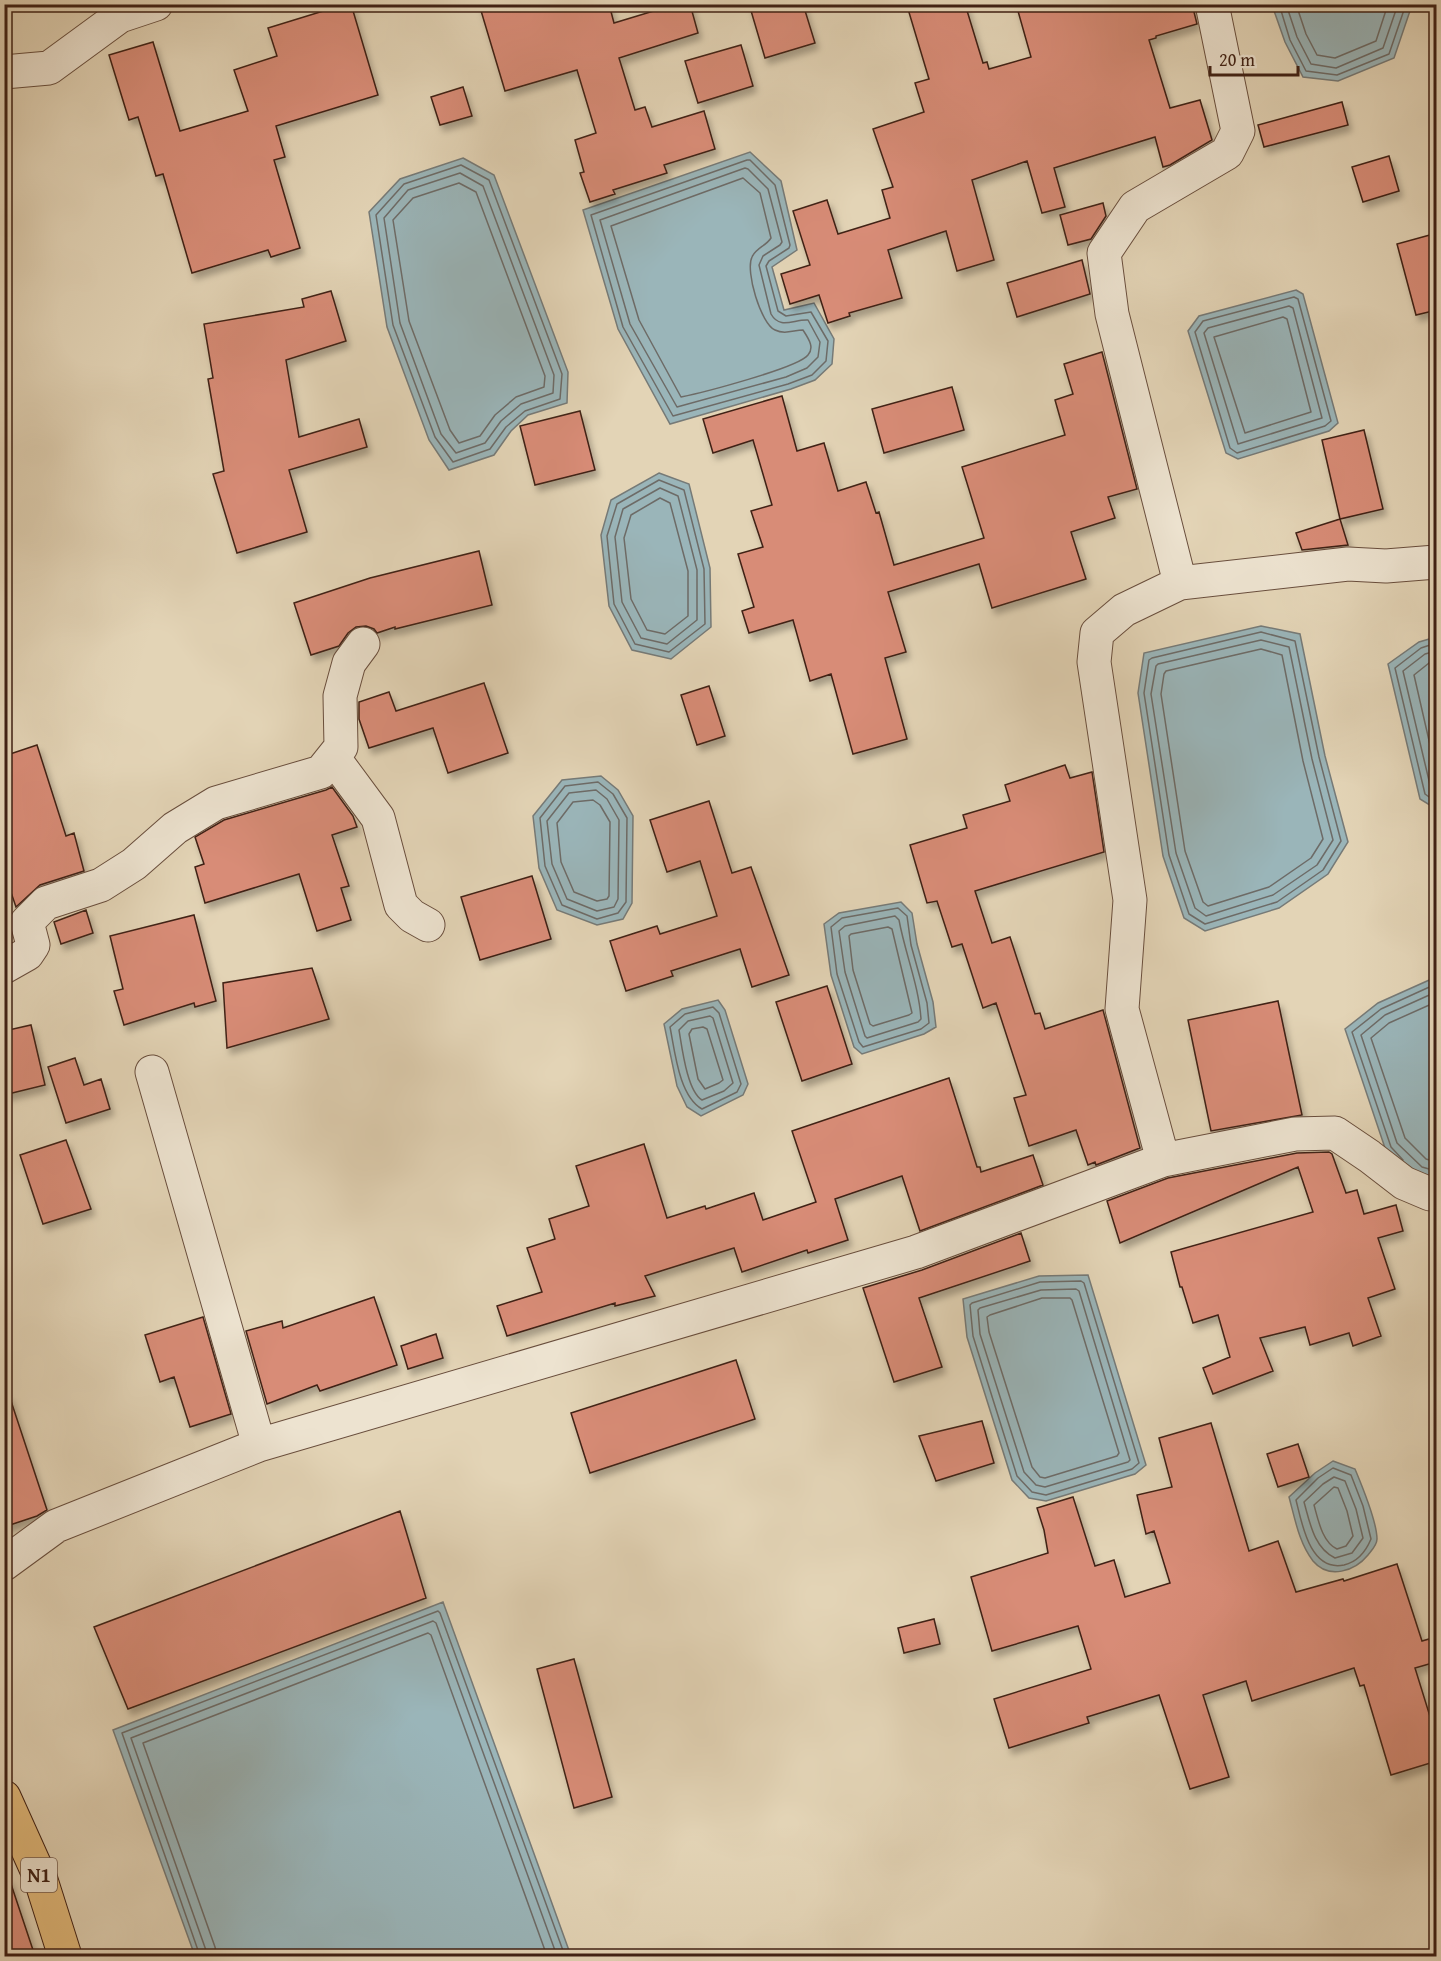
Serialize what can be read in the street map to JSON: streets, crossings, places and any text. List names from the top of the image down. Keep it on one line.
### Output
{"streets":{"highway":["N1"]},"scale_bar":"20 m"}
